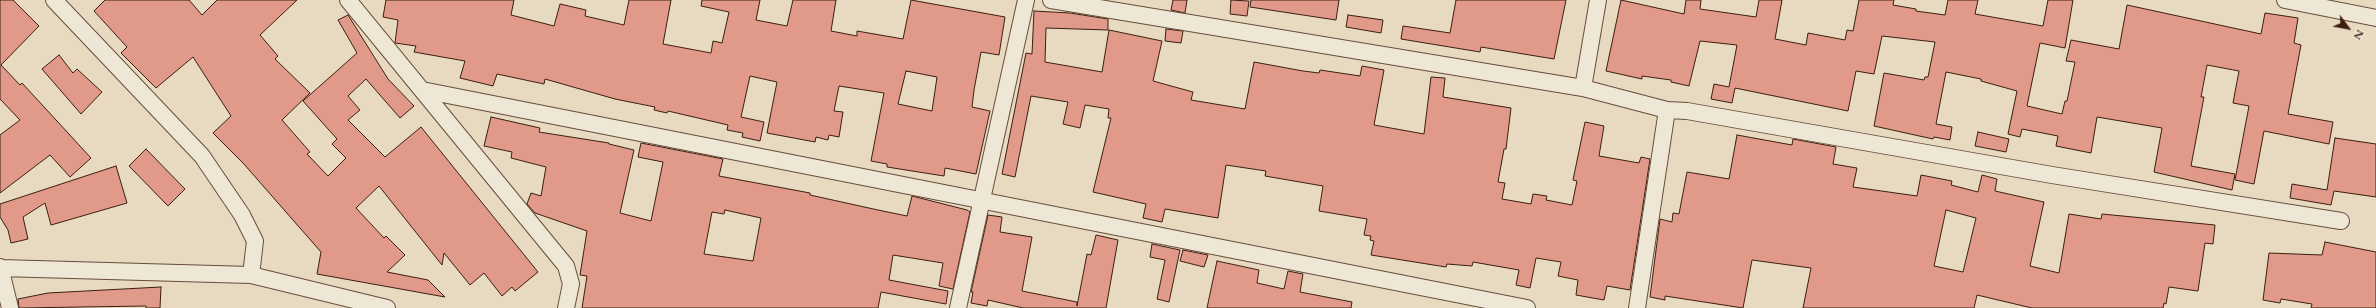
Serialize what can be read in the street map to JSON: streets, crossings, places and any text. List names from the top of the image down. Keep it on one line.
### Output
{"north":"bottom right"}
